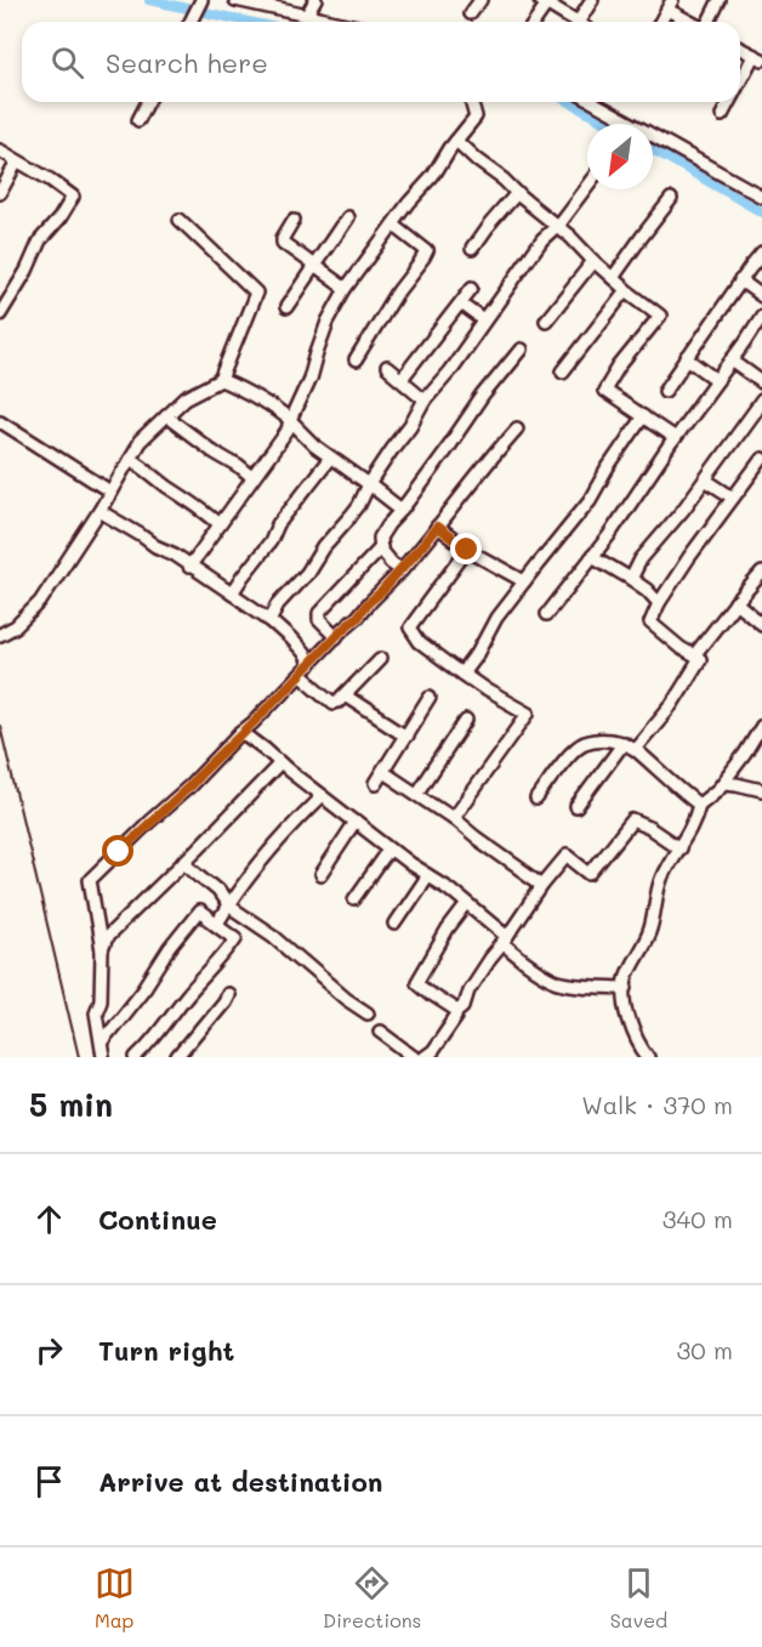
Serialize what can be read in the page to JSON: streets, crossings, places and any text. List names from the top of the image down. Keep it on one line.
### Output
{"north":"bottom left","page":{"search":"Search here","heading":["5 min","Walk · 370 m"],"list":[["Continue","340 m"],["Turn right","30 m"],"Arrive at destination"],"nav":["Map","Directions","Saved"]}}
